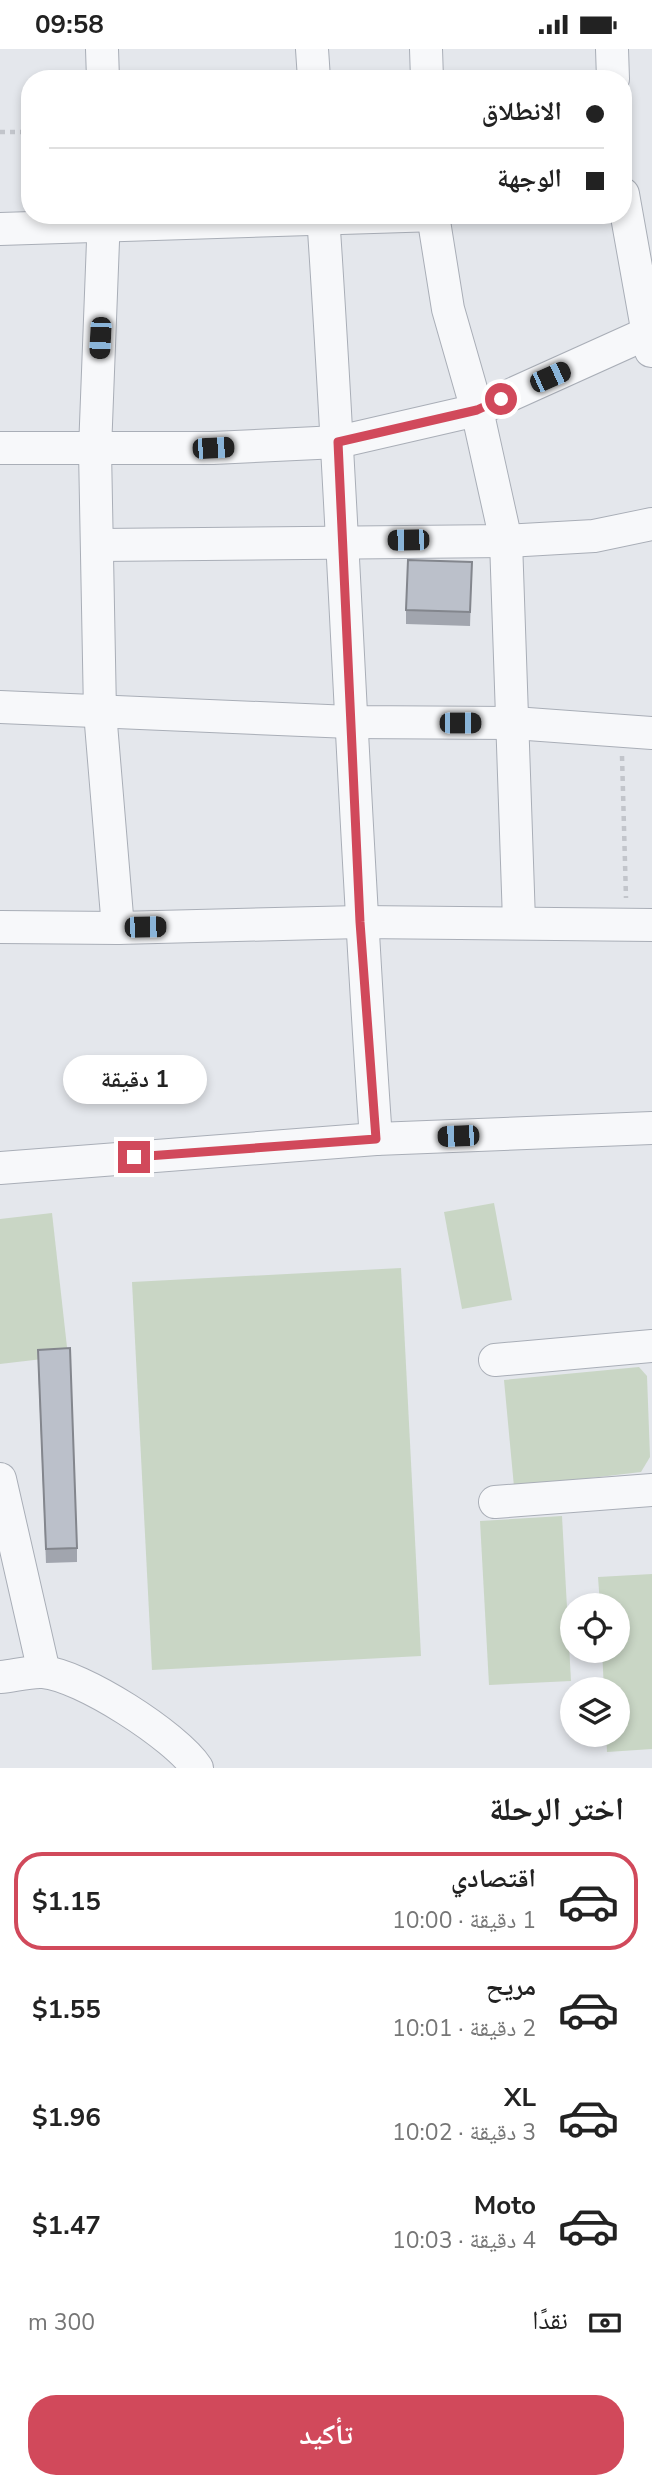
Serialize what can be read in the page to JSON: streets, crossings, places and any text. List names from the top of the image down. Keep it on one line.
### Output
{"page":{"status":"09:58","banner":["الانطلاق","الوجهة"],"bubble":"1 دقيقة","heading":"اختر الرحلة","list":[{"name":"اقتصادي","note":"1 دقيقة · 10:00","value":"$1.15"},{"name":"مريح","note":"2 دقيقة · 10:01","value":"$1.55"},{"name":"XL","note":"3 دقيقة · 10:02","value":"$1.96"},{"name":"Moto","note":"4 دقيقة · 10:03","value":"$1.47"}],"pay":["نقدًا","300 m"],"buttons":"تأكيد"}}
